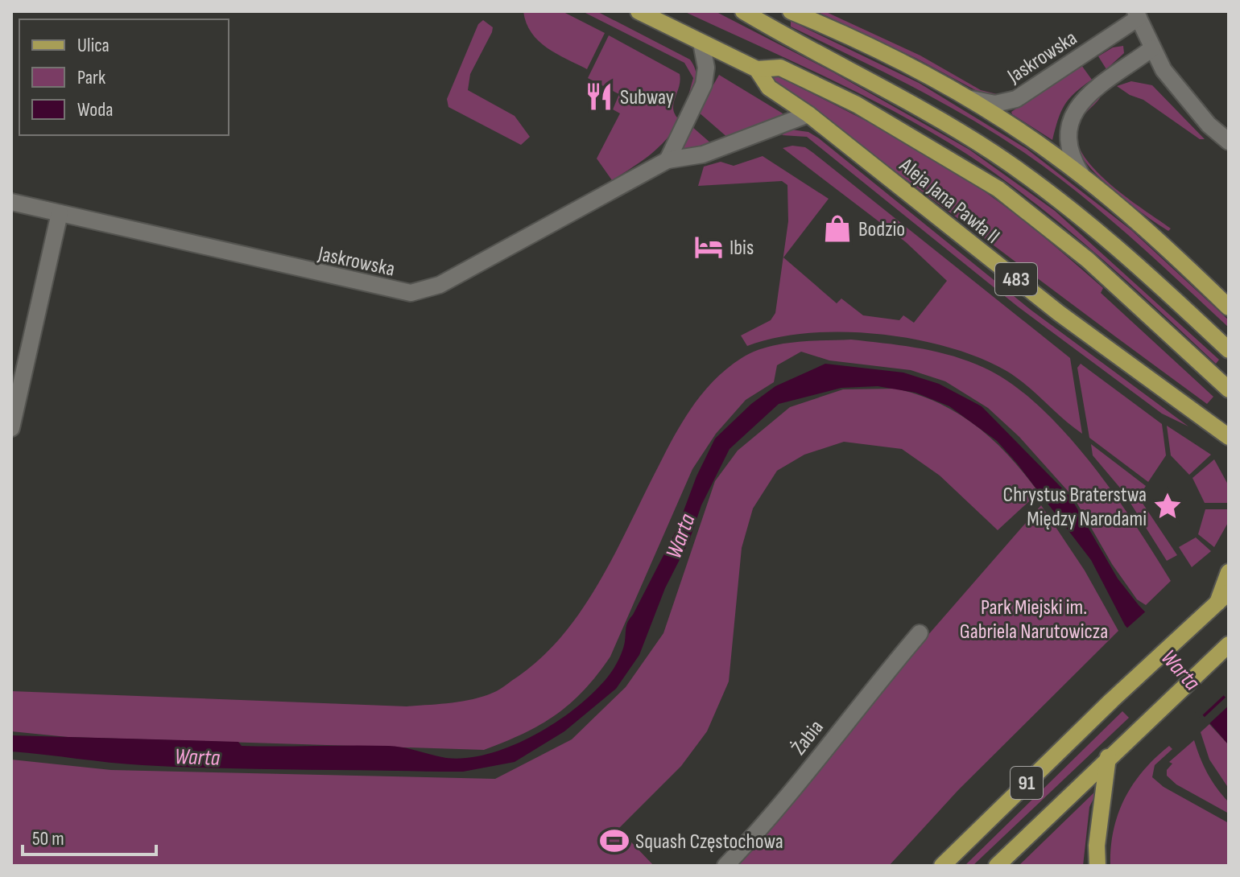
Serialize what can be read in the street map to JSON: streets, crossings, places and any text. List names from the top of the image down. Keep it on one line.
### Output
{"streets":{"main road":["Aleja Jana Pawła II","483","91"],"street":["Jaskrowska","Żabia"]},"crossings":[["Jaskrowska","Aleja Jana Pawła II"]],"water":["Warta"],"parks":["Park Miejski im. Gabriela Narutowicza"],"places":{"restaurant":["Subway"],"shop":["Bodzio"],"hotel":["Ibis"],"place":["Chrystus Braterstwa Między Narodami"],"sports":["Squash Częstochowa"]},"legend":["Ulica","Park","Woda"],"scale_bar":"50 m"}
